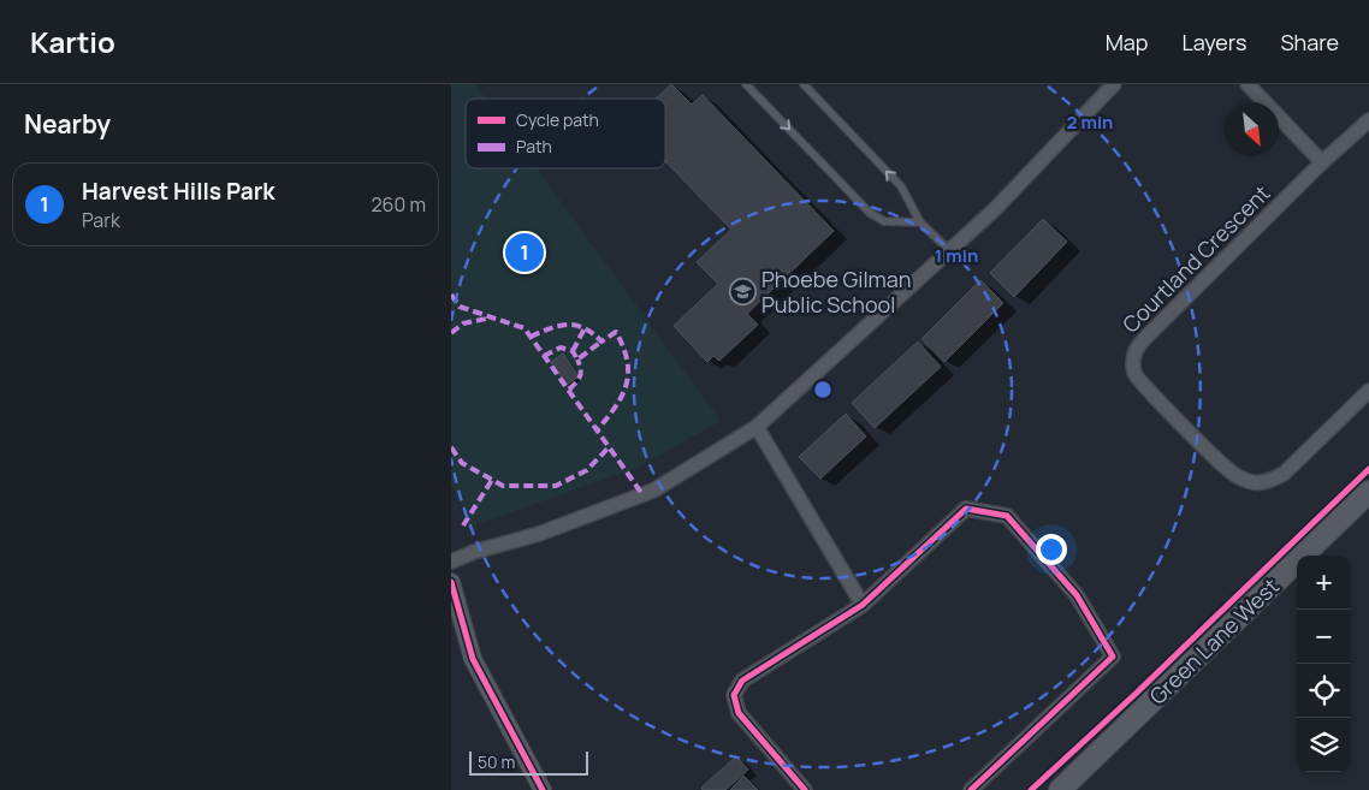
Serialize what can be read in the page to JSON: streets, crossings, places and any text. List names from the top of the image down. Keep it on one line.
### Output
{"streets":{"main road":["Green Lane West"],"street":["Courtland Crescent"]},"places":{"school or university":["Phoebe Gilman Public School"]},"legend":["Cycle path","Path"],"scale_bar":"50 m","north":"bottom right","page":{"header":"Kartio","nav":["Map","Layers","Share"],"heading":"Nearby","list":[{"mark":"1","name":"Harvest Hills Park","note":"Park","value":"260 m"}],"pins":"1","map_buttons":["+","−"],"scale":"50 m"},"rings":["2 min","1 min"]}
